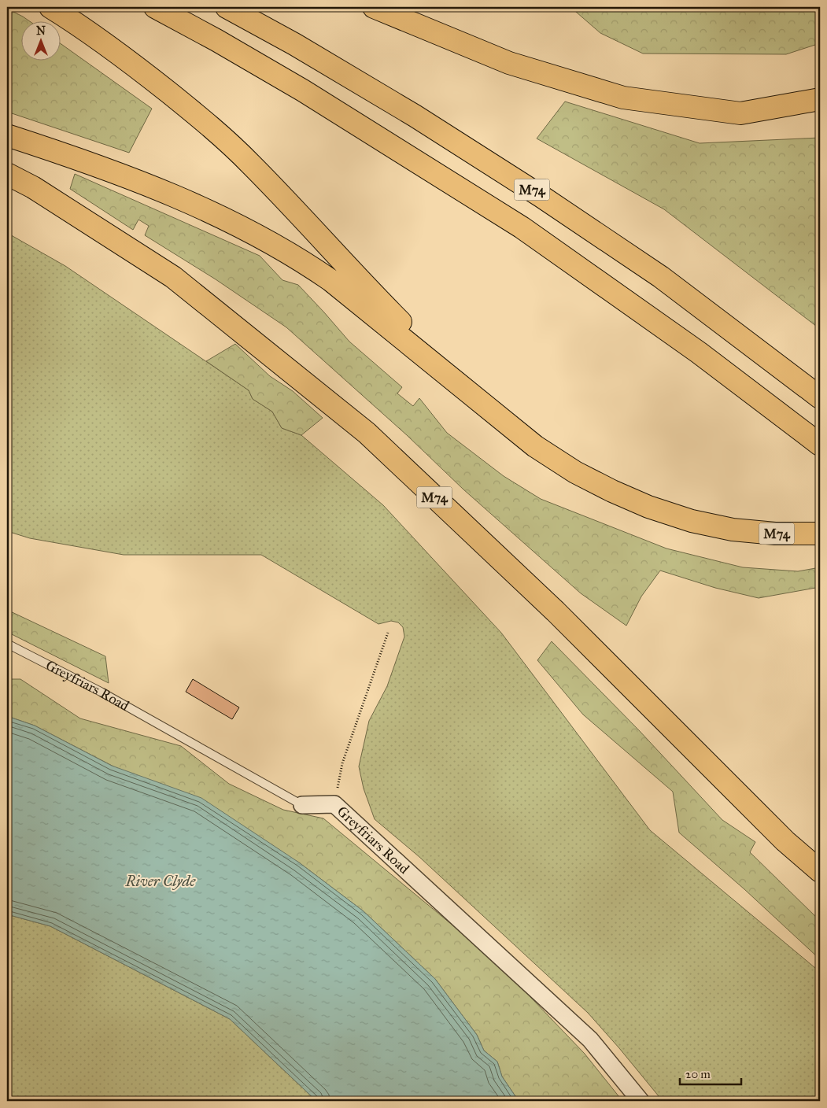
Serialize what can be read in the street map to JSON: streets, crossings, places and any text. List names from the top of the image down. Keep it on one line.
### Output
{"streets":{"highway":["M74"],"street":["Greyfriars Road"]},"water":["River Clyde"],"scale_bar":"20 m","north":"top"}
